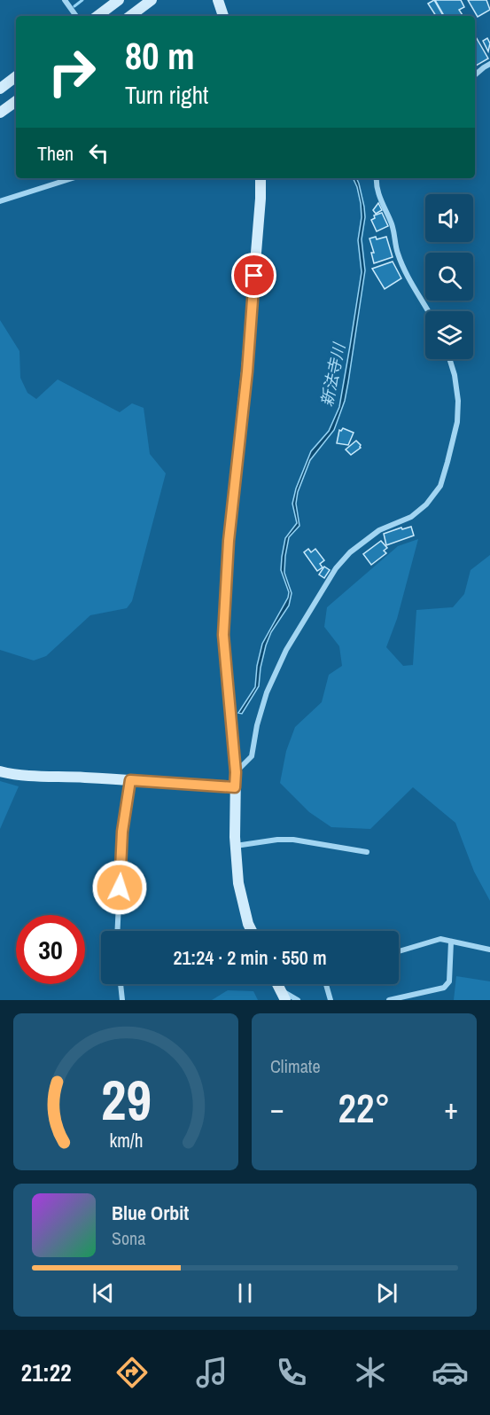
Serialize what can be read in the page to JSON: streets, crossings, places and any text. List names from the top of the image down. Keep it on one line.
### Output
{"water":["新法寺川"],"page":{"turn":["80 m","Turn right"],"then":"Then","limit":"30","trip":"21:24 · 2 min · 550 m","tile":"Climate","heat":["−","22°","+"],"song":["Blue Orbit","Sona"],"tabs":"21:22","gauge":["29","km/h"]}}
